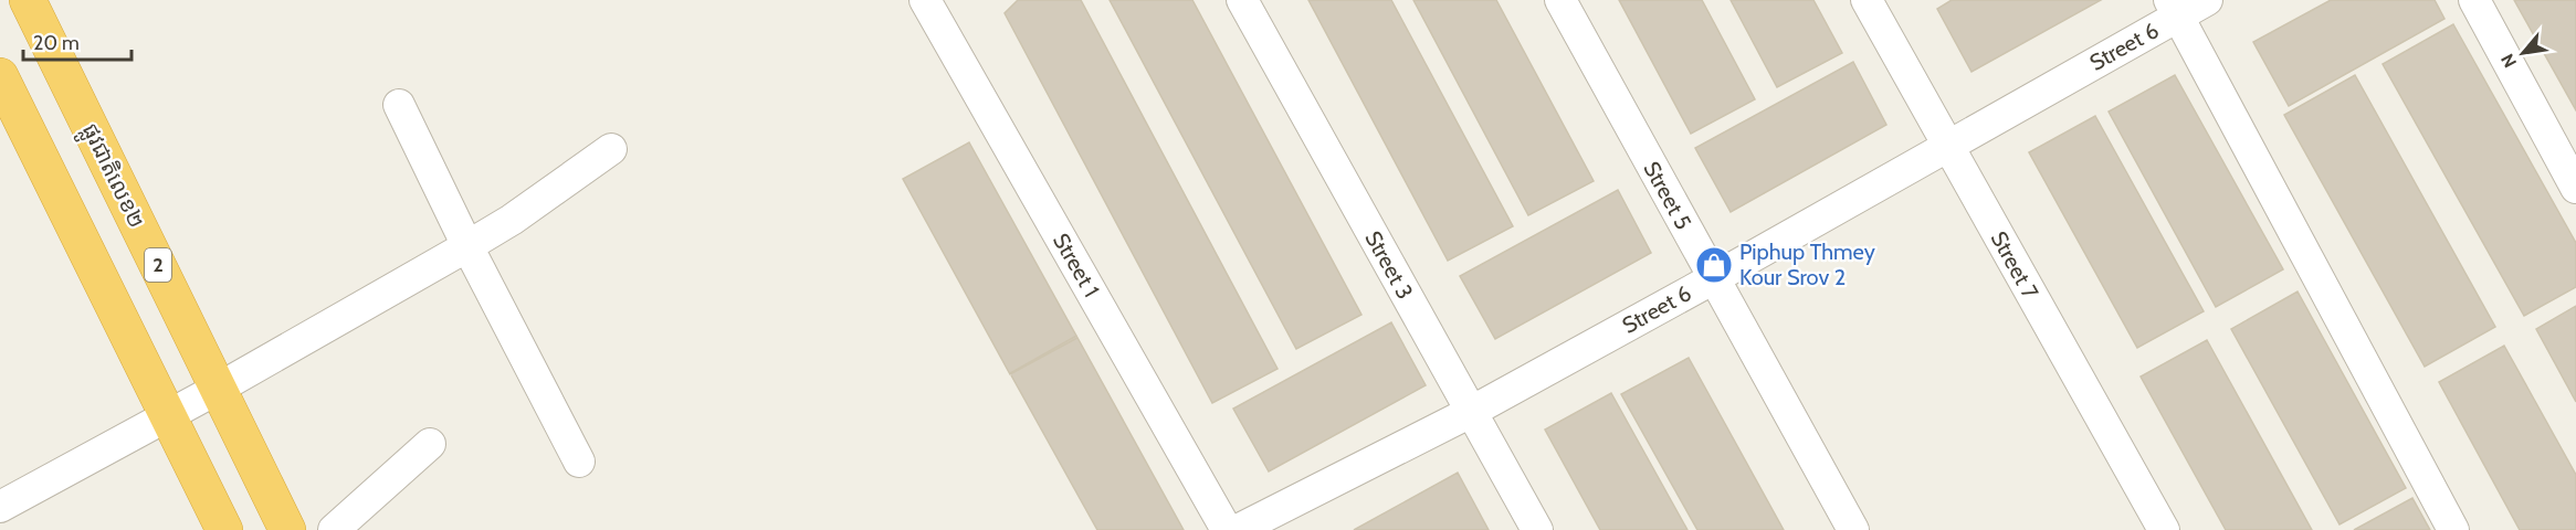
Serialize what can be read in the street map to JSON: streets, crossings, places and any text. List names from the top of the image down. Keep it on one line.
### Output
{"streets":{"highway":["ផ្លូវជាតិលេខ២","2"],"street":["Street 6","Street 5","Street 1","Street 3","Street 7"]},"crossings":[["Street 6","Street 5"],["Street 6","Street 3"],["Street 6","Street 7"]],"places":{"shop":["Piphup Thmey Kour Srov 2"]},"scale_bar":"20 m","north":"bottom left"}
